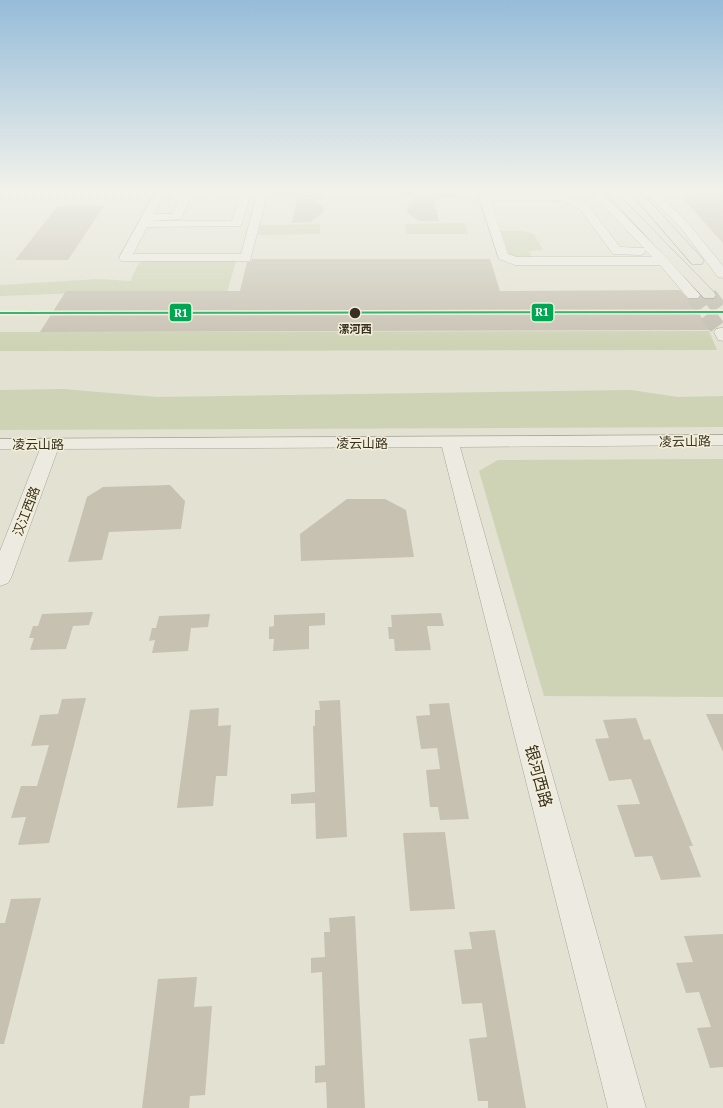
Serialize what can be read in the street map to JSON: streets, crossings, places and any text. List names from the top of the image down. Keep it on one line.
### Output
{"streets":{"street":["凌云山路","汉江西路","银河西路"]},"crossings":[["凌云山路","汉江西路"],["凌云山路","银河西路"]],"places":["漯河西"],"lines":["transit line R1"]}
